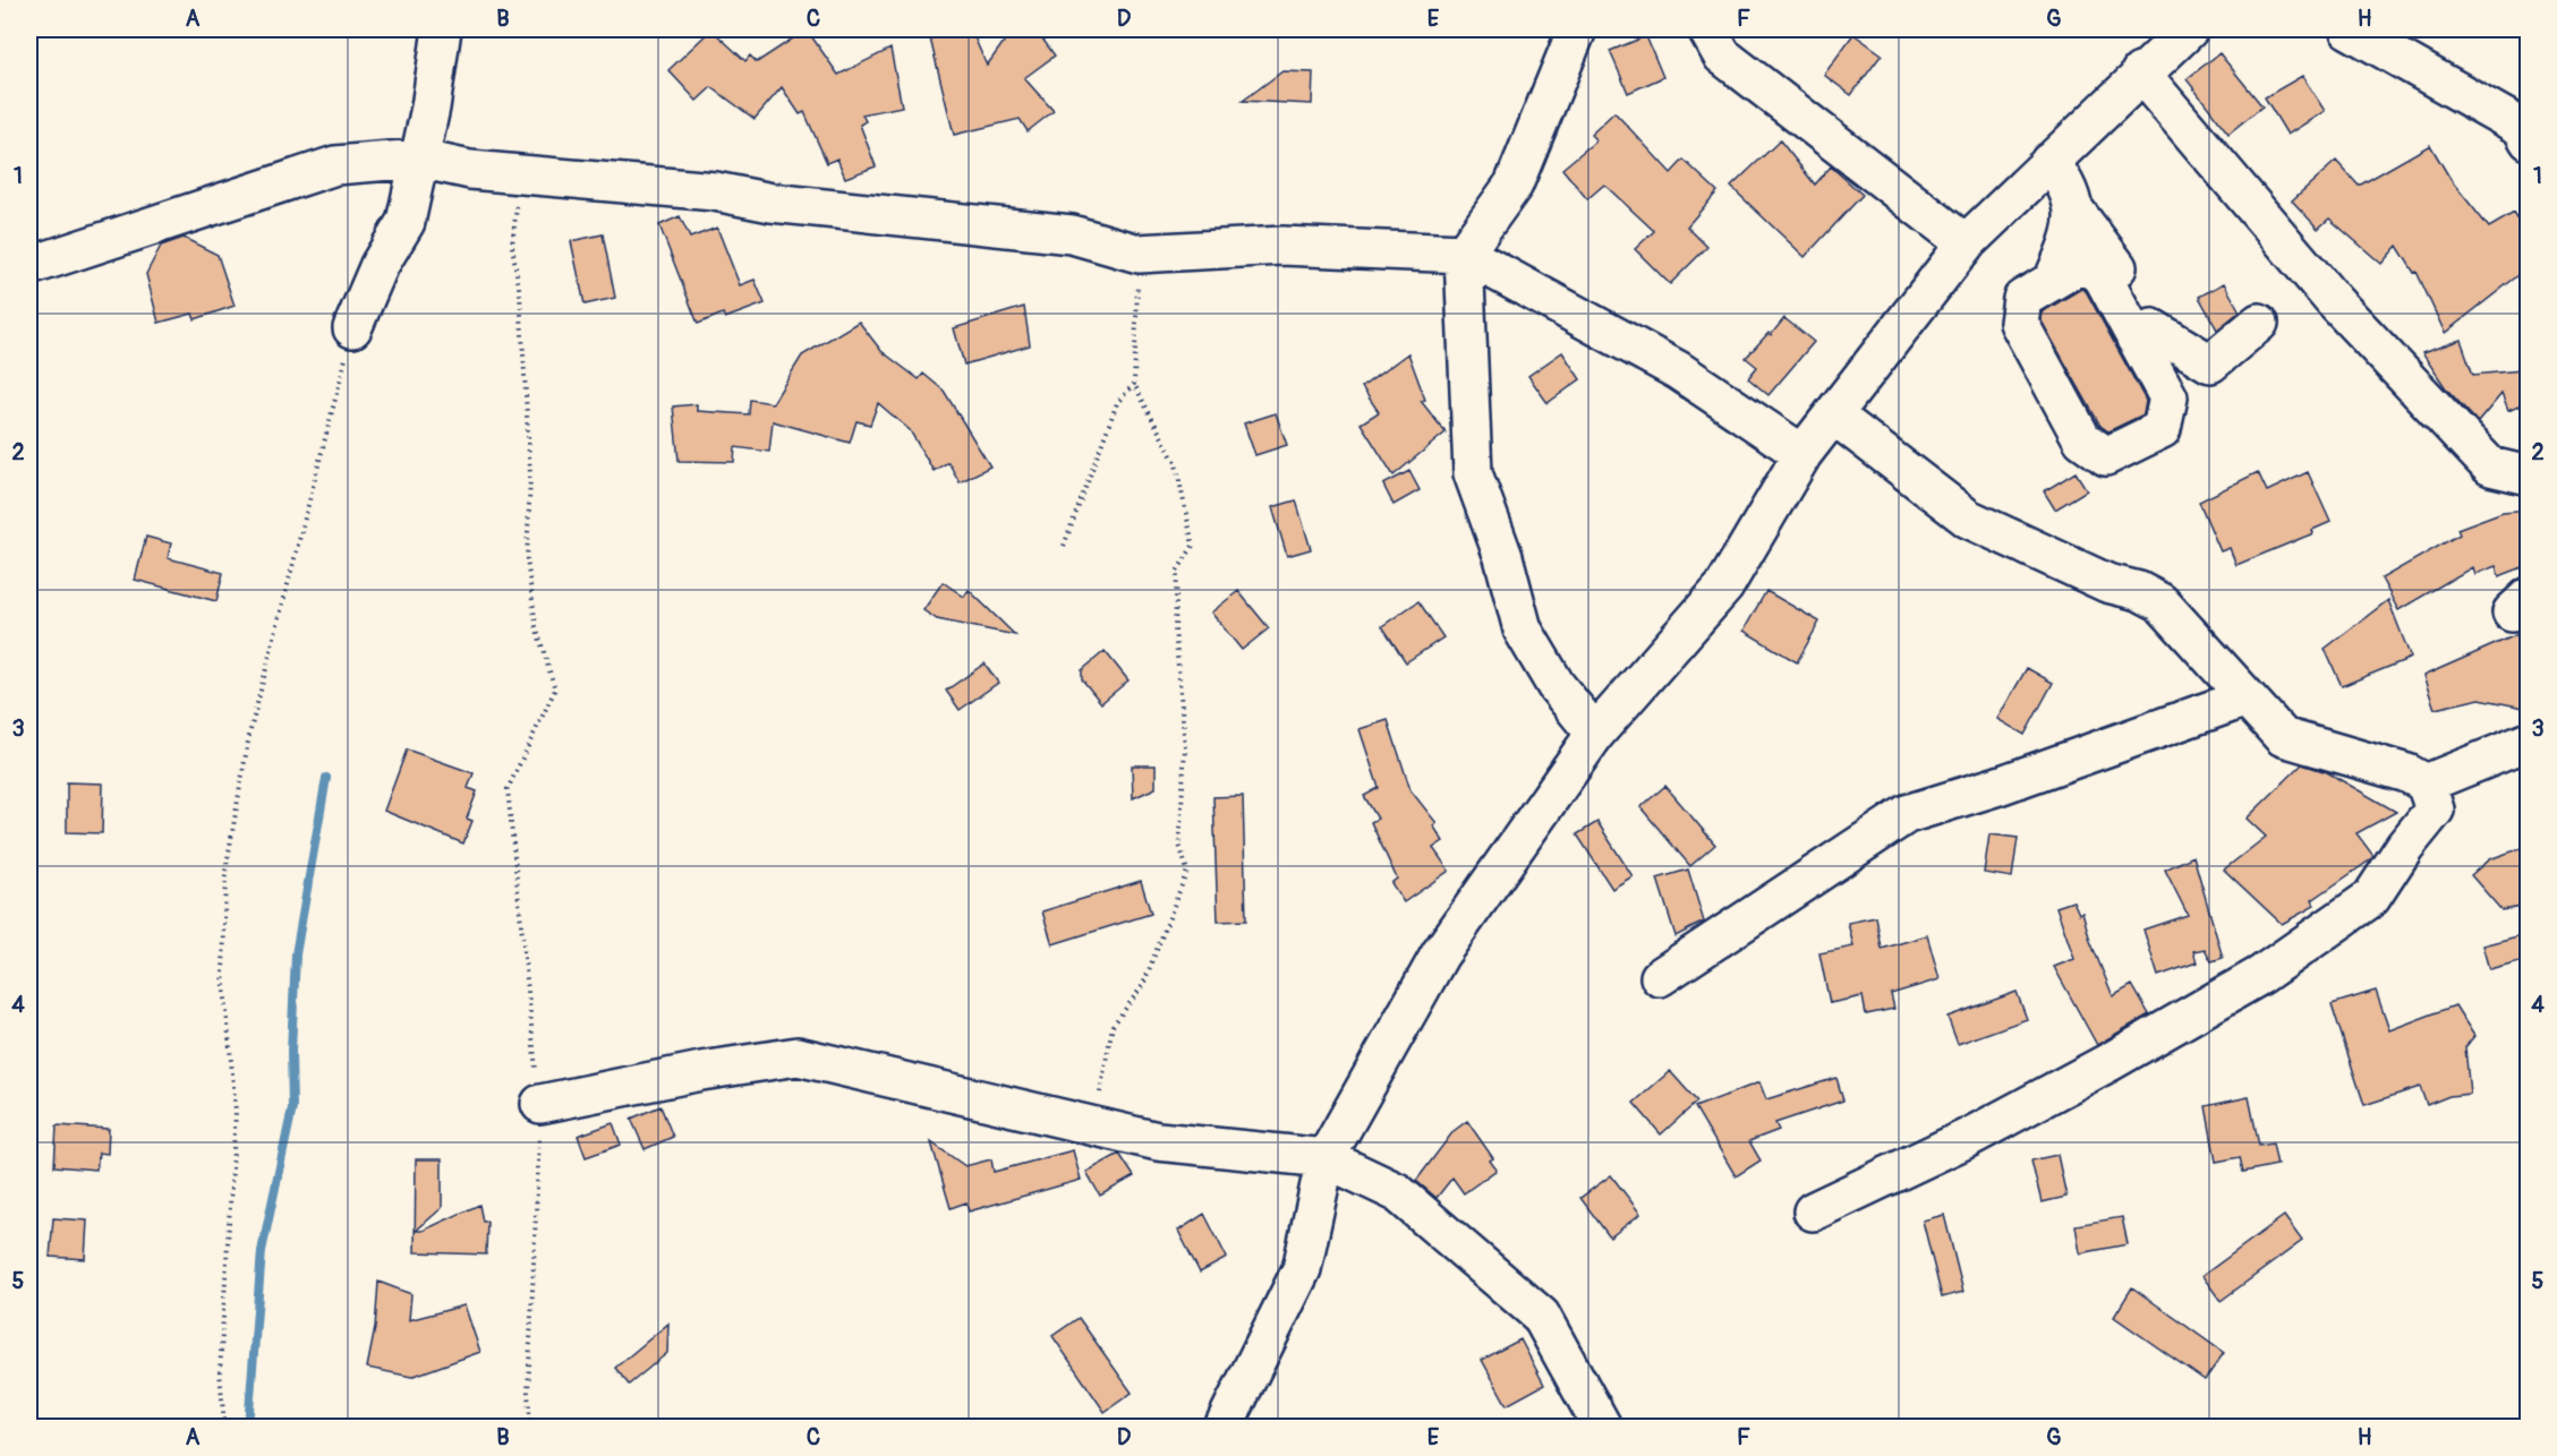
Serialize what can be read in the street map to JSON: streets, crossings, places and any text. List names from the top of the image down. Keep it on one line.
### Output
{"grid":{"columns":["A","B","C","D","E","F","G","H"],"rows":["1","2","3","4","5"]}}
